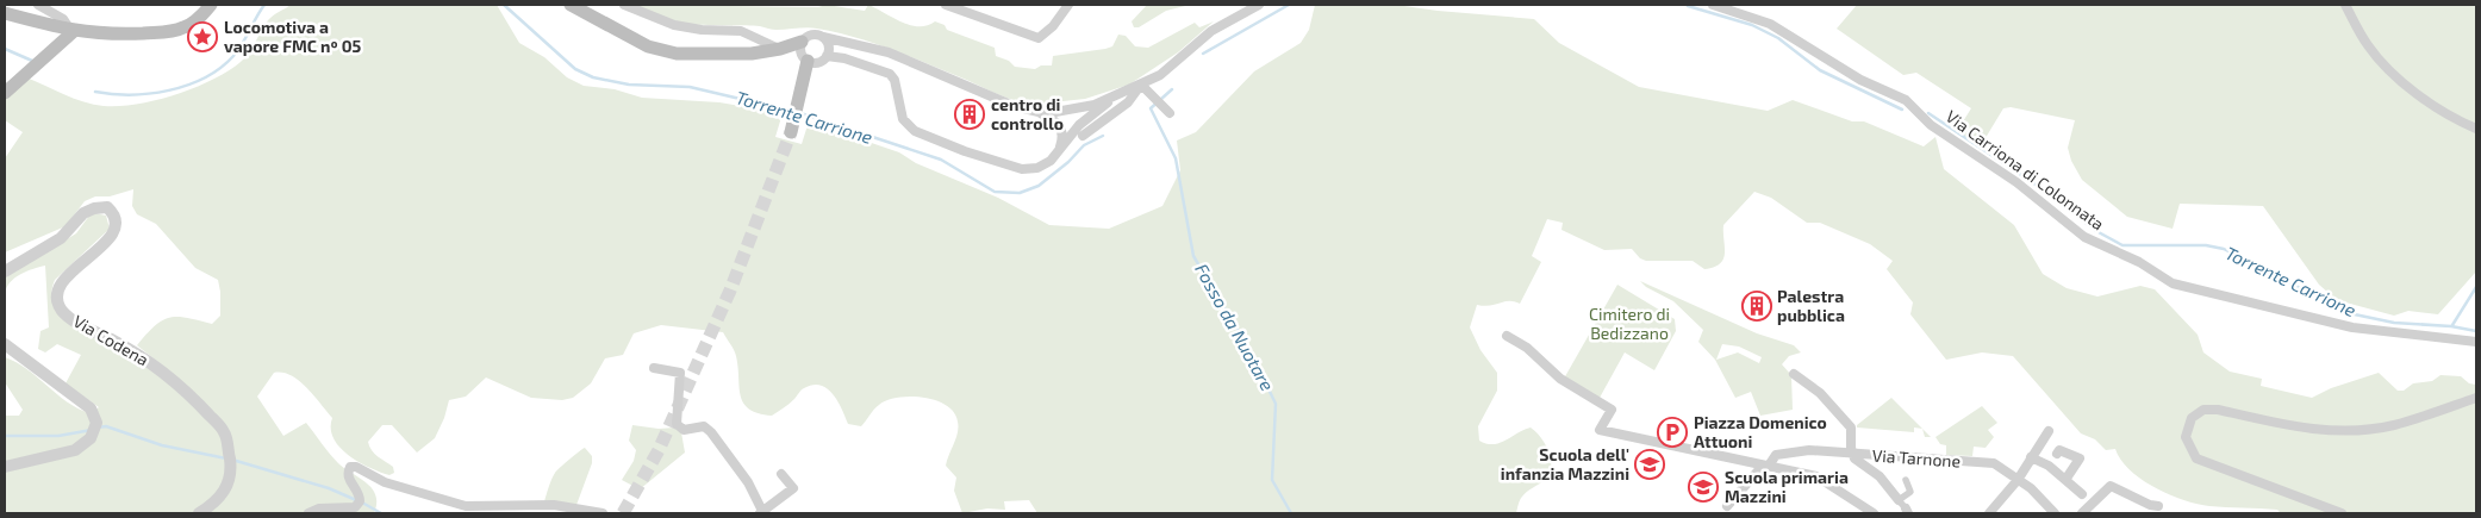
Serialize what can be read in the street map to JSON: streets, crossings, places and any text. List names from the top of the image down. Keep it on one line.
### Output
{"streets":{"street":["Via Carriona di Colonnata","Via Codena","Via Tarnone"]},"water":["Torrente Carrione","Fosso da Nuotare"],"parks":["Cimitero di Bedizzano"],"places":{"place":["Locomotiva a vapore FMC nº 05"],"building":["centro di controllo","Palestra pubblica"],"parking":["Piazza Domenico Attuoni"],"school or university":["Scuola dell' infanzia Mazzini","Scuola primaria Mazzini"]}}
